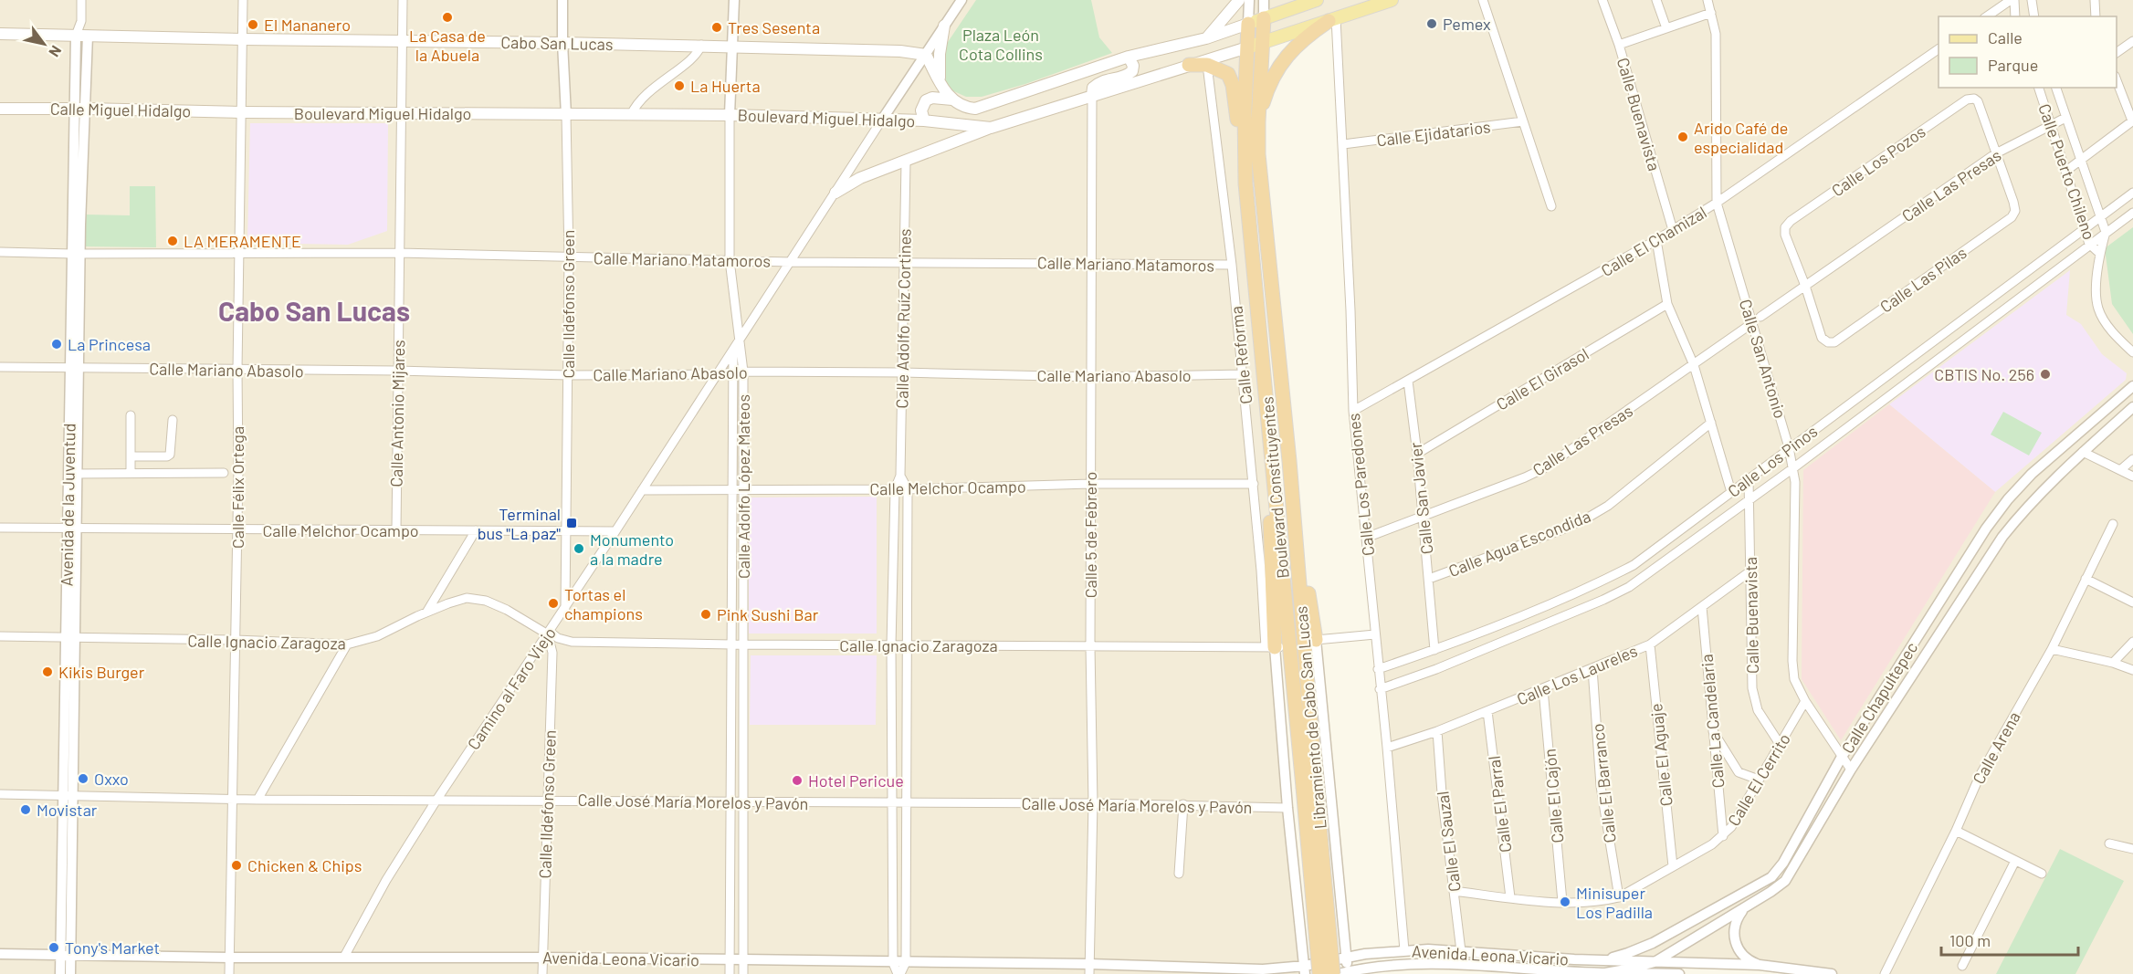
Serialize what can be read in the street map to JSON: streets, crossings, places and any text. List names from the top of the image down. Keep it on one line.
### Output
{"streets":{"highway":["Boulevard Constituyentes","Libramiento de Cabo San Lucas"],"main road":["Cabo San Lucas","Calle Miguel Hidalgo","Boulevard Miguel Hidalgo"],"street":["Calle Buenavista","Calle Ejidatarios","Calle Los Pozos","Calle Puerto Chileno","Calle Las Presas","Calle El Chamizal","Calle Mariano Matamoros","Calle Las Pilas","Calle Ildefonso Green","Calle Adolfo Ruíz Cortines","Calle Reforma","Calle San Antonio","Calle Mariano Abasolo","Calle El Girasol","Calle Antonio Mijares","Calle Los Pinos","Calle Los Paredones","Calle Adolfo López Mateos","Calle Félix Ortega","Calle Melchor Ocampo","Calle San Javier","Avenida de la Juventud","Calle 5 de Febrero","Calle Agua Escondida","Calle Ignacio Zaragoza","Calle Los Laureles","Camino al Faro Viejo","Calle Chapultepec","Calle La Candelaria","Calle Arena","Calle El Aguaje","Calle El Cerrito","Calle El Barranco","Calle El Cajón","Calle José María Morelos y Pavón","Calle El Parral","Calle El Sauzal","Avenida Leona Vicario"]},"crossings":[["Cabo San Lucas","Calle Ildefonso Green"],["Cabo San Lucas","Calle Antonio Mijares"],["Cabo San Lucas","Calle Adolfo López Mateos"],["Cabo San Lucas","Calle Félix Ortega"],["Cabo San Lucas","Avenida de la Juventud"],["Calle Miguel Hidalgo","Boulevard Miguel Hidalgo"],["Calle Miguel Hidalgo","Calle Félix Ortega"],["Calle Miguel Hidalgo","Avenida de la Juventud"],["Boulevard Miguel Hidalgo","Calle Ildefonso Green"],["Boulevard Miguel Hidalgo","Calle Antonio Mijares"],["Boulevard Miguel Hidalgo","Calle Los Paredones"],["Boulevard Miguel Hidalgo","Calle Adolfo López Mateos"],["Boulevard Miguel Hidalgo","Calle Félix Ortega"],["Boulevard Miguel Hidalgo","Boulevard Constituyentes"],["Boulevard Miguel Hidalgo","Calle 5 de Febrero"],["Boulevard Miguel Hidalgo","Camino al Faro Viejo"],["Calle Buenavista","Calle El Chamizal"],["Calle Buenavista","Calle Los Pinos"],["Calle Buenavista","Calle Los Laureles"],["Calle Buenavista","Calle El Cerrito"],["Calle Ejidatarios","Calle Los Paredones"],["Calle Los Pozos","Calle Las Presas"],["Calle Los Pozos","Calle Las Pilas"],["Calle Puerto Chileno","Calle Las Presas"],["Calle Puerto Chileno","Calle Los Pinos"],["Calle Las Presas","Calle Las Pilas"],["Calle Las Presas","Calle San Antonio"],["Calle Las Presas","Calle Los Paredones"],["Calle Las Presas","Calle San Javier"],["Calle El Chamizal","Calle San Antonio"],["Calle El Chamizal","Calle Los Paredones"],["Calle El Chamizal","Calle San Javier"],["Calle Mariano Matamoros","Calle Ildefonso Green"],["Calle Mariano Matamoros","Calle Adolfo Ruíz Cortines"],["Calle Mariano Matamoros","Calle Reforma"],["Calle Mariano Matamoros","Calle Antonio Mijares"],["Calle Mariano Matamoros","Calle Adolfo López Mateos"],["Calle Mariano Matamoros","Calle Félix Ortega"],["Calle Mariano Matamoros","Avenida de la Juventud"],["Calle Mariano Matamoros","Calle 5 de Febrero"],["Calle Mariano Matamoros","Camino al Faro Viejo"],["Calle Ildefonso Green","Calle Mariano Abasolo"],["Calle Ildefonso Green","Calle Melchor Ocampo"],["Calle Ildefonso Green","Calle Ignacio Zaragoza"],["Calle Ildefonso Green","Camino al Faro Viejo"],["Calle Ildefonso Green","Calle José María Morelos y Pavón"],["Calle Ildefonso Green","Avenida Leona Vicario"],["Calle Adolfo Ruíz Cortines","Calle Mariano Abasolo"],["Calle Adolfo Ruíz Cortines","Calle Melchor Ocampo"],["Calle Adolfo Ruíz Cortines","Calle Ignacio Zaragoza"],["Calle Adolfo Ruíz Cortines","Calle José María Morelos y Pavón"],["Calle Adolfo Ruíz Cortines","Avenida Leona Vicario"],["Calle Reforma","Calle Mariano Abasolo"],["Calle Reforma","Calle Melchor Ocampo"],["Calle Reforma","Calle Ignacio Zaragoza"],["Calle San Antonio","Calle Los Pinos"],["Calle San Antonio","Calle Chapultepec"],["Calle San Antonio","Calle El Cerrito"],["Calle Mariano Abasolo","Calle Antonio Mijares"],["Calle Mariano Abasolo","Calle Adolfo López Mateos"],["Calle Mariano Abasolo","Calle Félix Ortega"],["Calle Mariano Abasolo","Avenida de la Juventud"],["Calle Mariano Abasolo","Calle 5 de Febrero"],["Calle Mariano Abasolo","Camino al Faro Viejo"],["Calle El Girasol","Calle San Javier"],["Calle Antonio Mijares","Calle Melchor Ocampo"],["Calle Los Pinos","Calle Los Paredones"],["Calle Los Pinos","Calle San Javier"],["Calle Los Paredones","Calle Los Laureles"],["Calle Los Paredones","Avenida Leona Vicario"],["Calle Adolfo López Mateos","Calle Melchor Ocampo"],["Calle Adolfo López Mateos","Calle Ignacio Zaragoza"],["Calle Adolfo López Mateos","Camino al Faro Viejo"],["Calle Adolfo López Mateos","Calle José María Morelos y Pavón"],["Calle Adolfo López Mateos","Avenida Leona Vicario"],["Calle Félix Ortega","Calle Melchor Ocampo"],["Calle Félix Ortega","Calle Ignacio Zaragoza"],["Calle Félix Ortega","Calle José María Morelos y Pavón"],["Calle Félix Ortega","Avenida Leona Vicario"],["Calle Melchor Ocampo","Avenida de la Juventud"],["Calle Melchor Ocampo","Calle 5 de Febrero"],["Calle Melchor Ocampo","Camino al Faro Viejo"],["Boulevard Constituyentes","Calle Ignacio Zaragoza"],["Boulevard Constituyentes","Libramiento de Cabo San Lucas"],["Calle San Javier","Calle Agua Escondida"],["Avenida de la Juventud","Calle Ignacio Zaragoza"],["Avenida de la Juventud","Calle José María Morelos y Pavón"],["Avenida de la Juventud","Avenida Leona Vicario"],["Calle 5 de Febrero","Calle Ignacio Zaragoza"],["Calle 5 de Febrero","Calle José María Morelos y Pavón"],["Calle 5 de Febrero","Avenida Leona Vicario"],["Calle Ignacio Zaragoza","Camino al Faro Viejo"],["Calle Los Laureles","Calle La Candelaria"],["Calle Los Laureles","Calle El Aguaje"],["Calle Los Laureles","Calle El Barranco"],["Calle Los Laureles","Calle El Cajón"],["Calle Los Laureles","Calle El Parral"],["Calle Los Laureles","Calle El Sauzal"],["Camino al Faro Viejo","Calle José María Morelos y Pavón"],["Camino al Faro Viejo","Avenida Leona Vicario"],["Calle Chapultepec","Avenida Leona Vicario"],["Calle La Candelaria","Calle El Cerrito"],["Calle El Aguaje","Calle El Cerrito"],["Calle El Cerrito","Calle El Barranco"],["Calle El Cerrito","Calle El Cajón"],["Calle El Cerrito","Calle El Parral"],["Calle El Cerrito","Calle El Sauzal"],["Calle El Sauzal","Avenida Leona Vicario"]],"districts":["Cabo San Lucas"],"parks":["Plaza León Cota Collins"],"places":{"other":["La Casa de la Abuela","Pemex","El Mananero","Tres Sesenta","La Huerta","Arido Café de especialidad","LA MERAMENTE","La Princesa","CBTIS No. 256","Monumento a la madre","Tortas el champions","Pink Sushi Bar","Kikis Burger","Oxxo","Hotel Pericue","Movistar","Chicken & Chips","Minisuper Los Padilla","Tony's Market"],"transit":["Terminal bus \"La paz\""]},"legend":["Calle","Parque"],"scale_bar":"100 m","north":"bottom right"}
